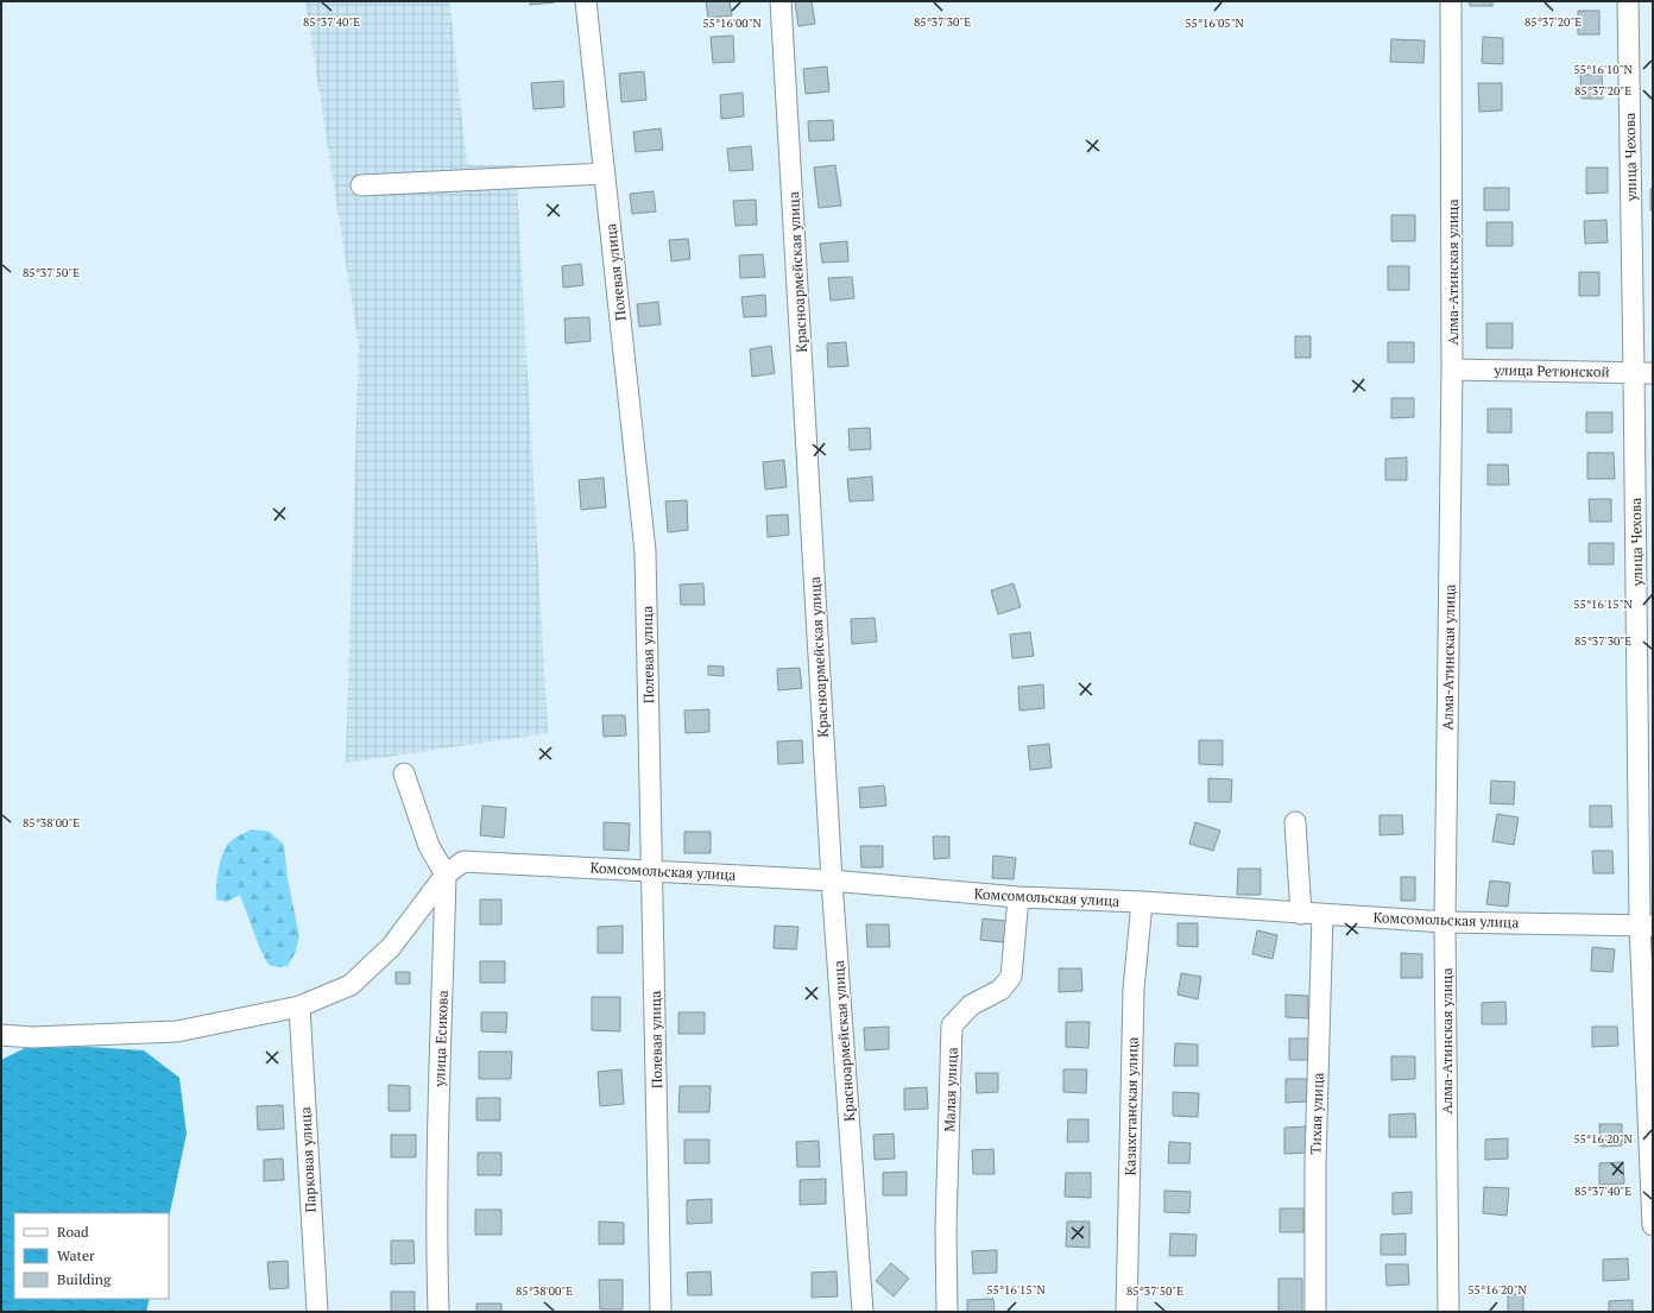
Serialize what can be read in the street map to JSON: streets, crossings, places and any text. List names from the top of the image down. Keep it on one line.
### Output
{"streets":{"street":["улица Чехова","Полевая улица","Красноармейская улица","Алма-Атинская улица","улица Ретюнской","Комсомольская улица","улица Есикова","Малая улица","Казахстанская улица","Тихая улица","Парковая улица"]},"crossings":[["улица Чехова","улица Ретюнской"],["улица Чехова","Комсомольская улица"],["Полевая улица","Комсомольская улица"],["Красноармейская улица","Комсомольская улица"],["Алма-Атинская улица","улица Ретюнской"],["Алма-Атинская улица","Комсомольская улица"],["Комсомольская улица","улица Есикова"],["Комсомольская улица","Малая улица"],["Комсомольская улица","Казахстанская улица"],["Комсомольская улица","Тихая улица"],["Комсомольская улица","Парковая улица"]],"legend":["Road","Water","Building"],"coordinates":["85°37'20\"E","85°37'40\"E","85°37'30\"E","55°16'00\"N","55°16'05\"N","55°16'10\"N","85°37'50\"E","55°16'15\"N","85°38'00\"E","55°16'20\"N"]}
